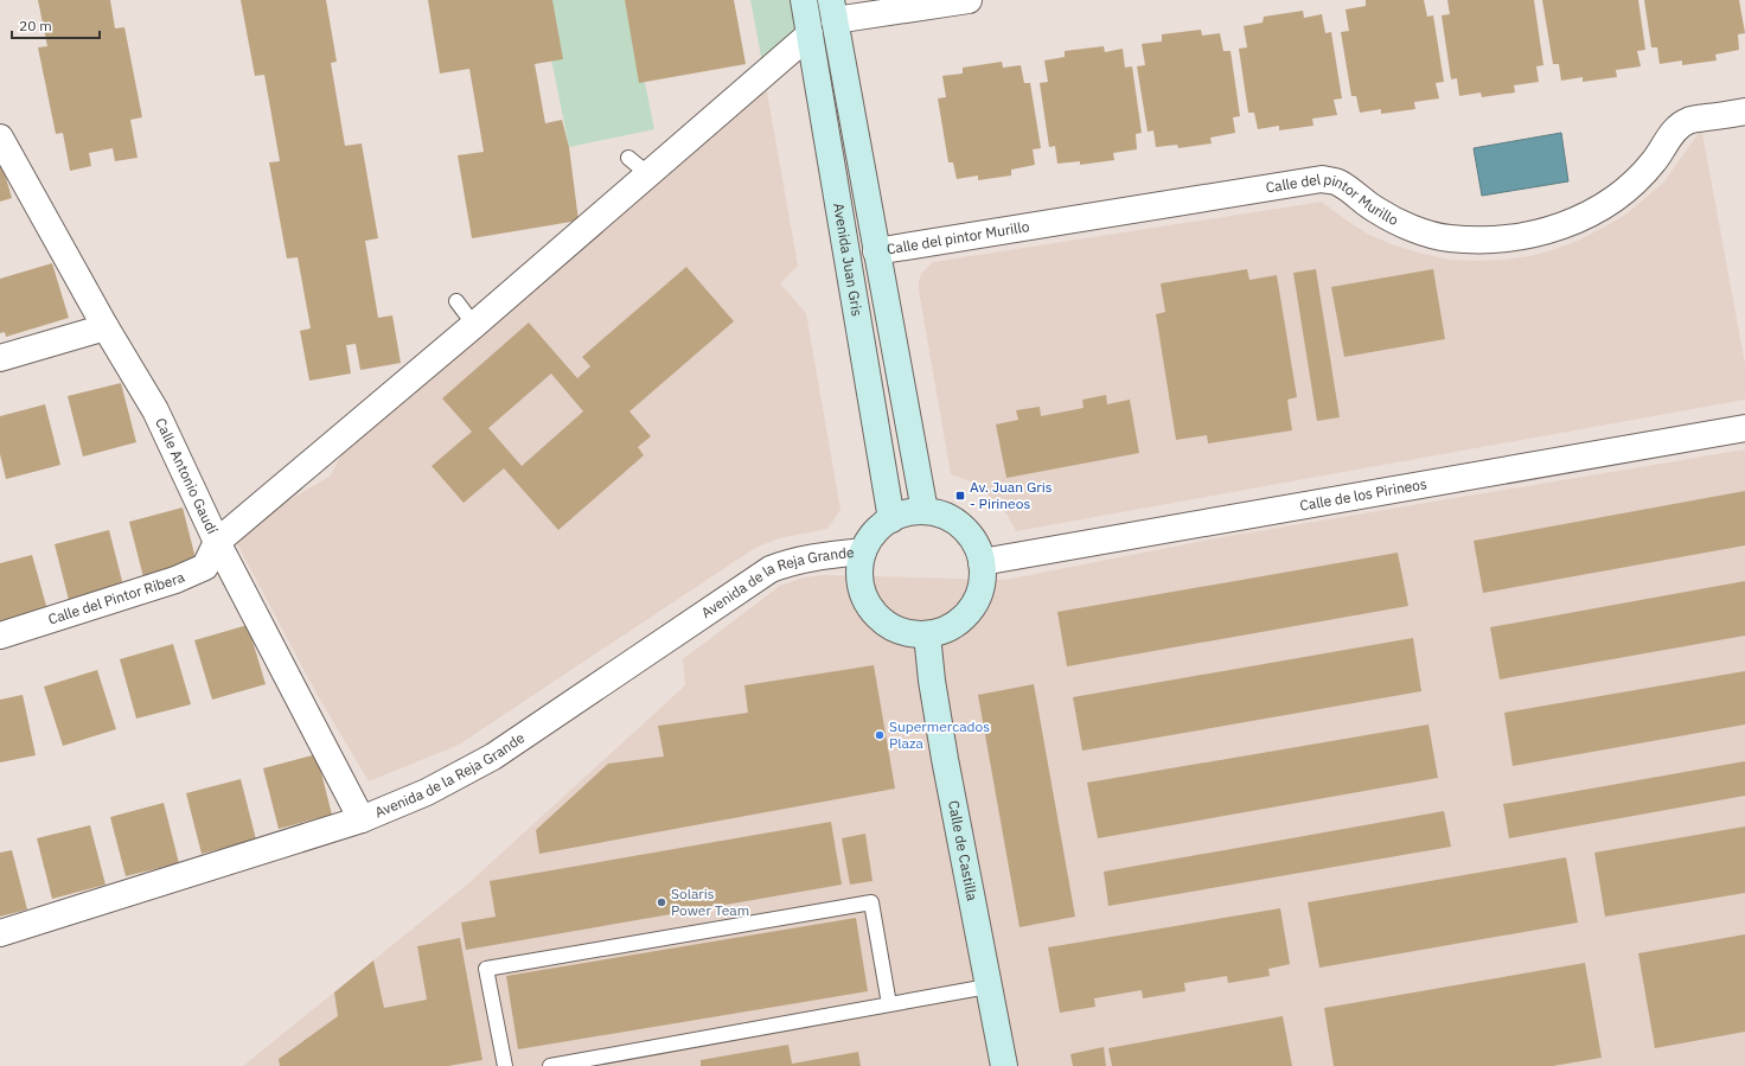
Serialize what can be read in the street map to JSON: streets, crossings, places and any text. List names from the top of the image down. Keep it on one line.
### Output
{"streets":{"street":["Calle del pintor Murillo","Avenida Juan Gris","Calle Antonio Gaudí","Calle de los Pirineos","Avenida de la Reja Grande","Calle del Pintor Ribera","Calle de Castilla"]},"crossings":[["Calle del pintor Murillo","Avenida Juan Gris"],["Avenida Juan Gris","Calle de los Pirineos"],["Avenida Juan Gris","Avenida de la Reja Grande"],["Avenida Juan Gris","Calle de Castilla"],["Calle Antonio Gaudí","Avenida de la Reja Grande"],["Calle Antonio Gaudí","Calle del Pintor Ribera"],["Calle de los Pirineos","Avenida de la Reja Grande"],["Calle de los Pirineos","Calle de Castilla"],["Avenida de la Reja Grande","Calle de Castilla"]],"places":{"transit":["Av. Juan Gris - Pirineos"],"other":["Supermercados Plaza","Solaris Power Team"]},"scale_bar":"20 m"}
